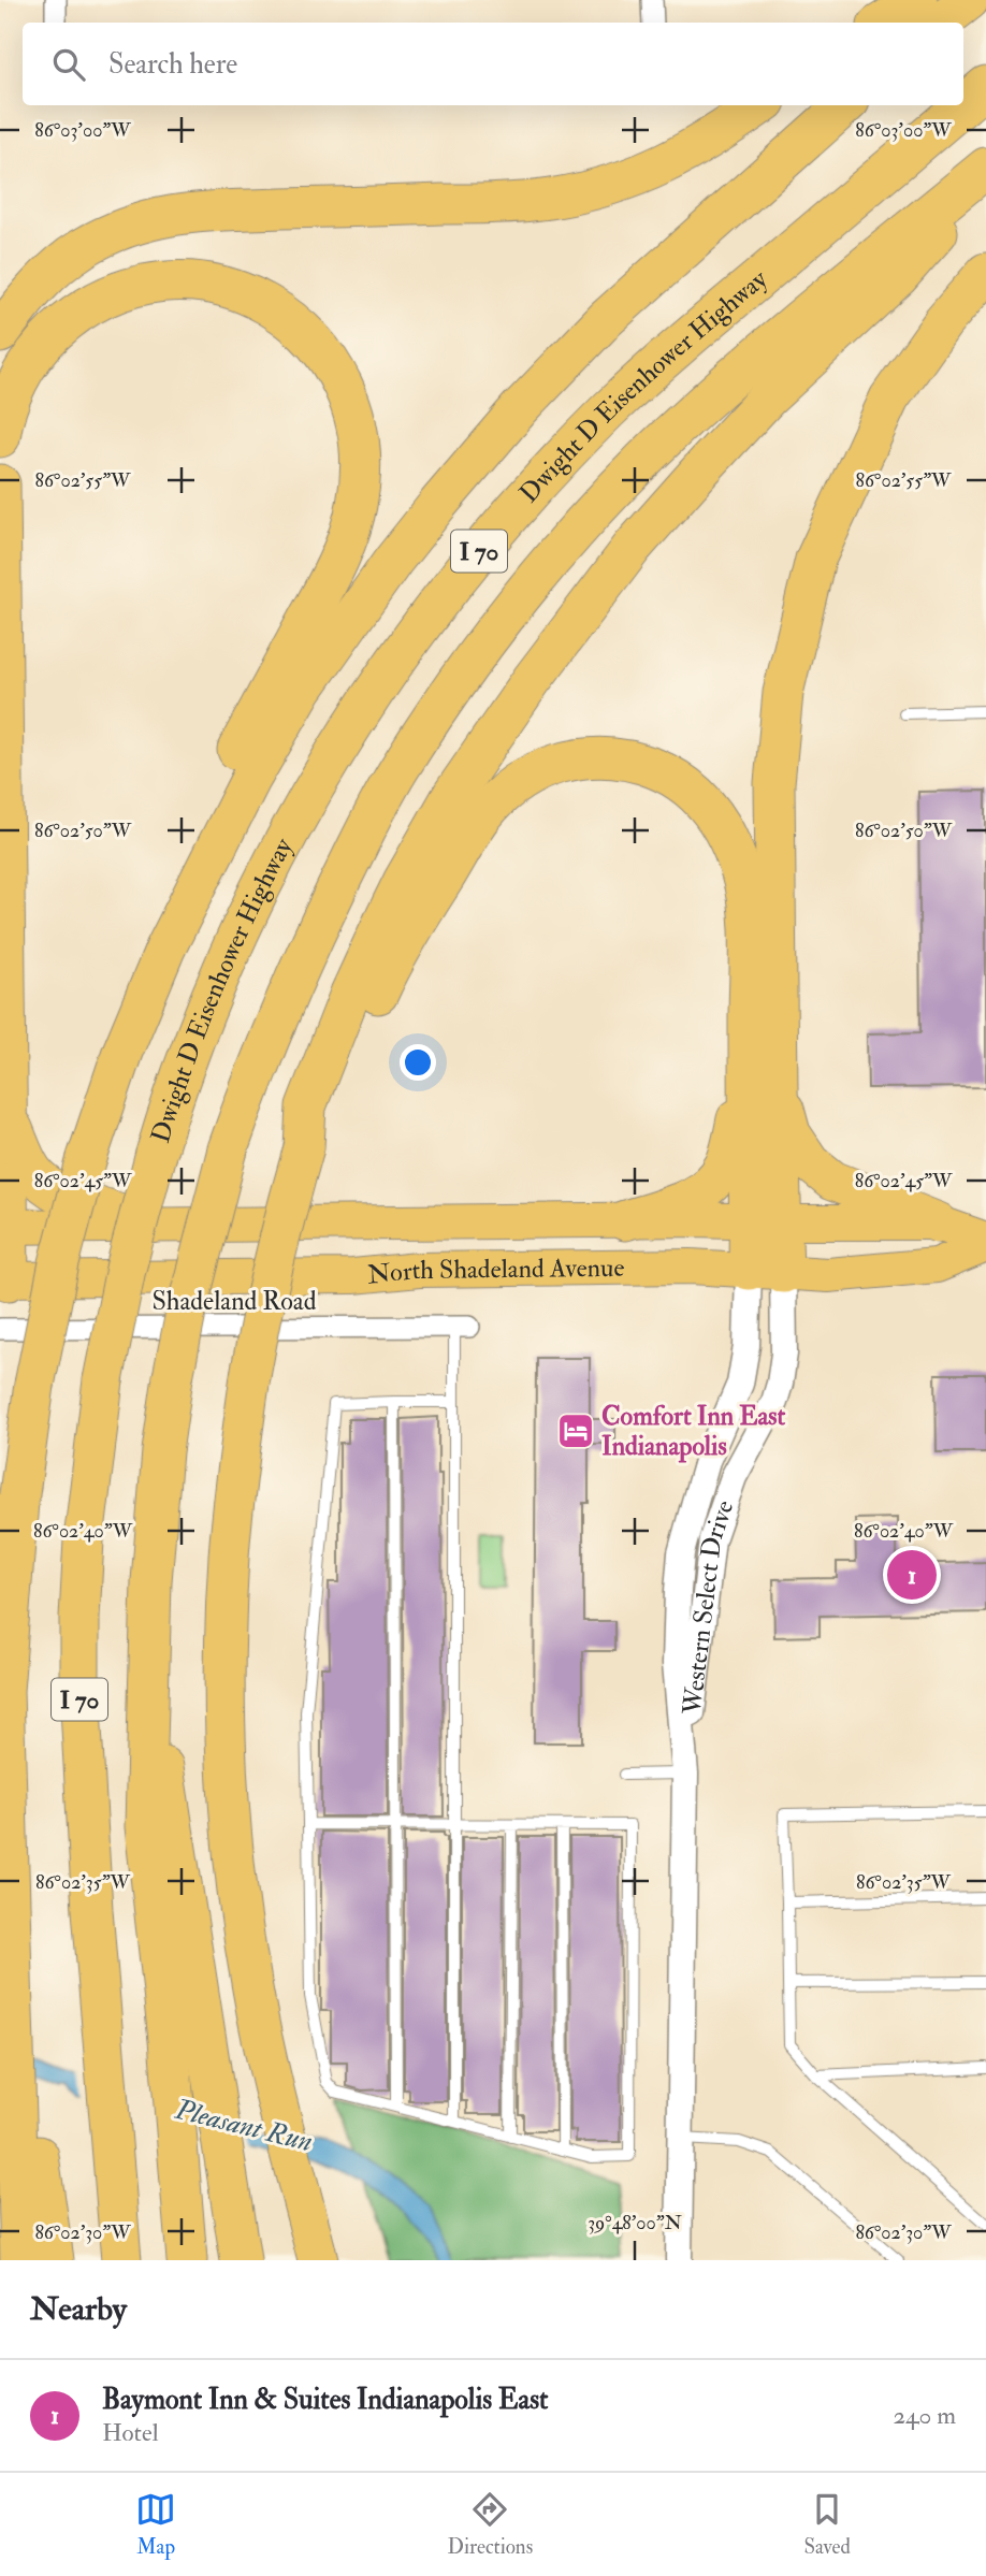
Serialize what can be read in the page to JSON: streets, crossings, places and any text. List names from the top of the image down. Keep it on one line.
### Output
{"streets":{"highway":["Dwight D Eisenhower Highway","I 70"],"main road":["North Shadeland Avenue"],"street":["Shadeland Road","Western Select Drive"]},"crossings":[["North Shadeland Avenue","Western Select Drive"]],"water":["Pleasant Run"],"places":{"hotel":["Comfort Inn East Indianapolis"]},"page":{"search":"Search here","pins":"1","heading":"Nearby","list":[{"mark":"1","name":"Baymont Inn & Suites Indianapolis East","note":"Hotel","value":"240 m"}],"nav":["Map","Directions","Saved"]},"coordinates":["86°03'00\"W","86°02'55\"W","86°02'50\"W","86°02'45\"W","86°02'40\"W","86°02'35\"W","39°48'00\"N","86°02'30\"W"]}
